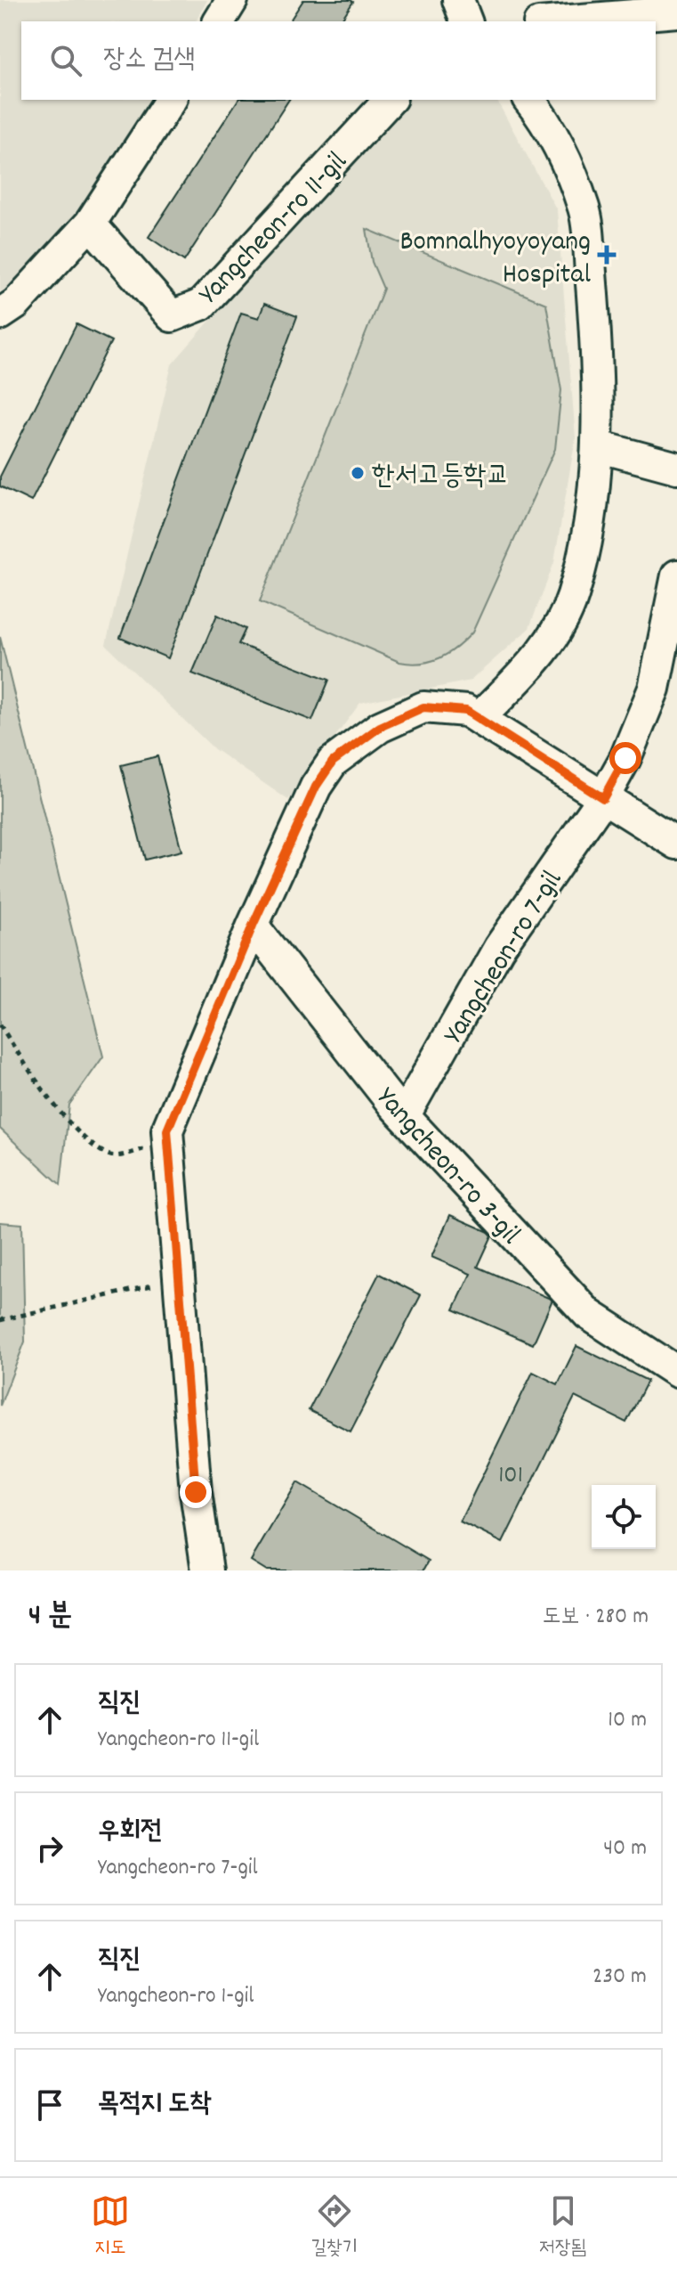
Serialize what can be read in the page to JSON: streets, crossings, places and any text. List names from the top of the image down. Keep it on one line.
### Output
{"streets":{"street":["Yangcheon-ro 11-gil","Yangcheon-ro 7-gil","Yangcheon-ro 3-gil"]},"crossings":[["Yangcheon-ro 7-gil","Yangcheon-ro 3-gil"]],"places":{"health":["Bomnalhyoyoyang Hospital"],"other":["한서고등학교"]},"house_numbers":["101"],"page":{"search":"장소 검색","heading":["4 분","도보 · 280 m"],"list":[["직진","Yangcheon-ro 11-gil","10 m"],["우회전","Yangcheon-ro 7-gil","40 m"],["직진","Yangcheon-ro 1-gil","230 m"],"목적지 도착"],"nav":["지도","길찾기","저장됨"]}}
